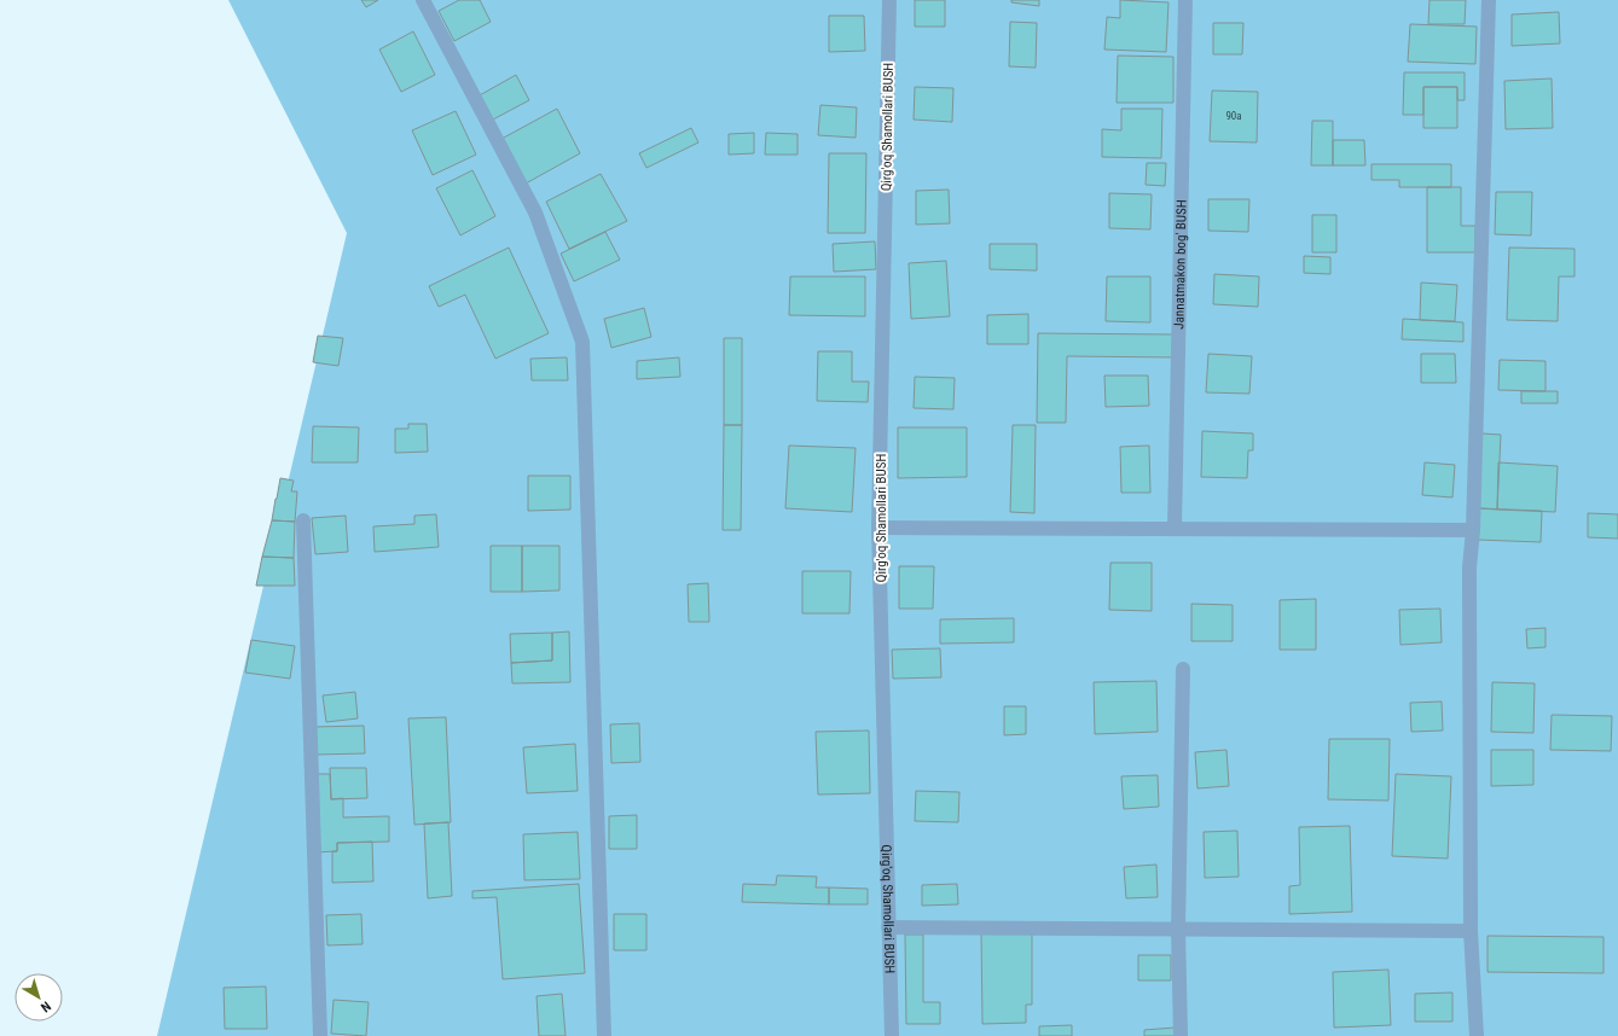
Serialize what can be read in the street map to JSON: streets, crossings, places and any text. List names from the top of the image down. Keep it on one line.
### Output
{"streets":{"street":["Qirg'oq Shamollari BUSH","Jannatmakon bog' BUSH"]},"house_numbers":["90a"],"north":"bottom right"}
